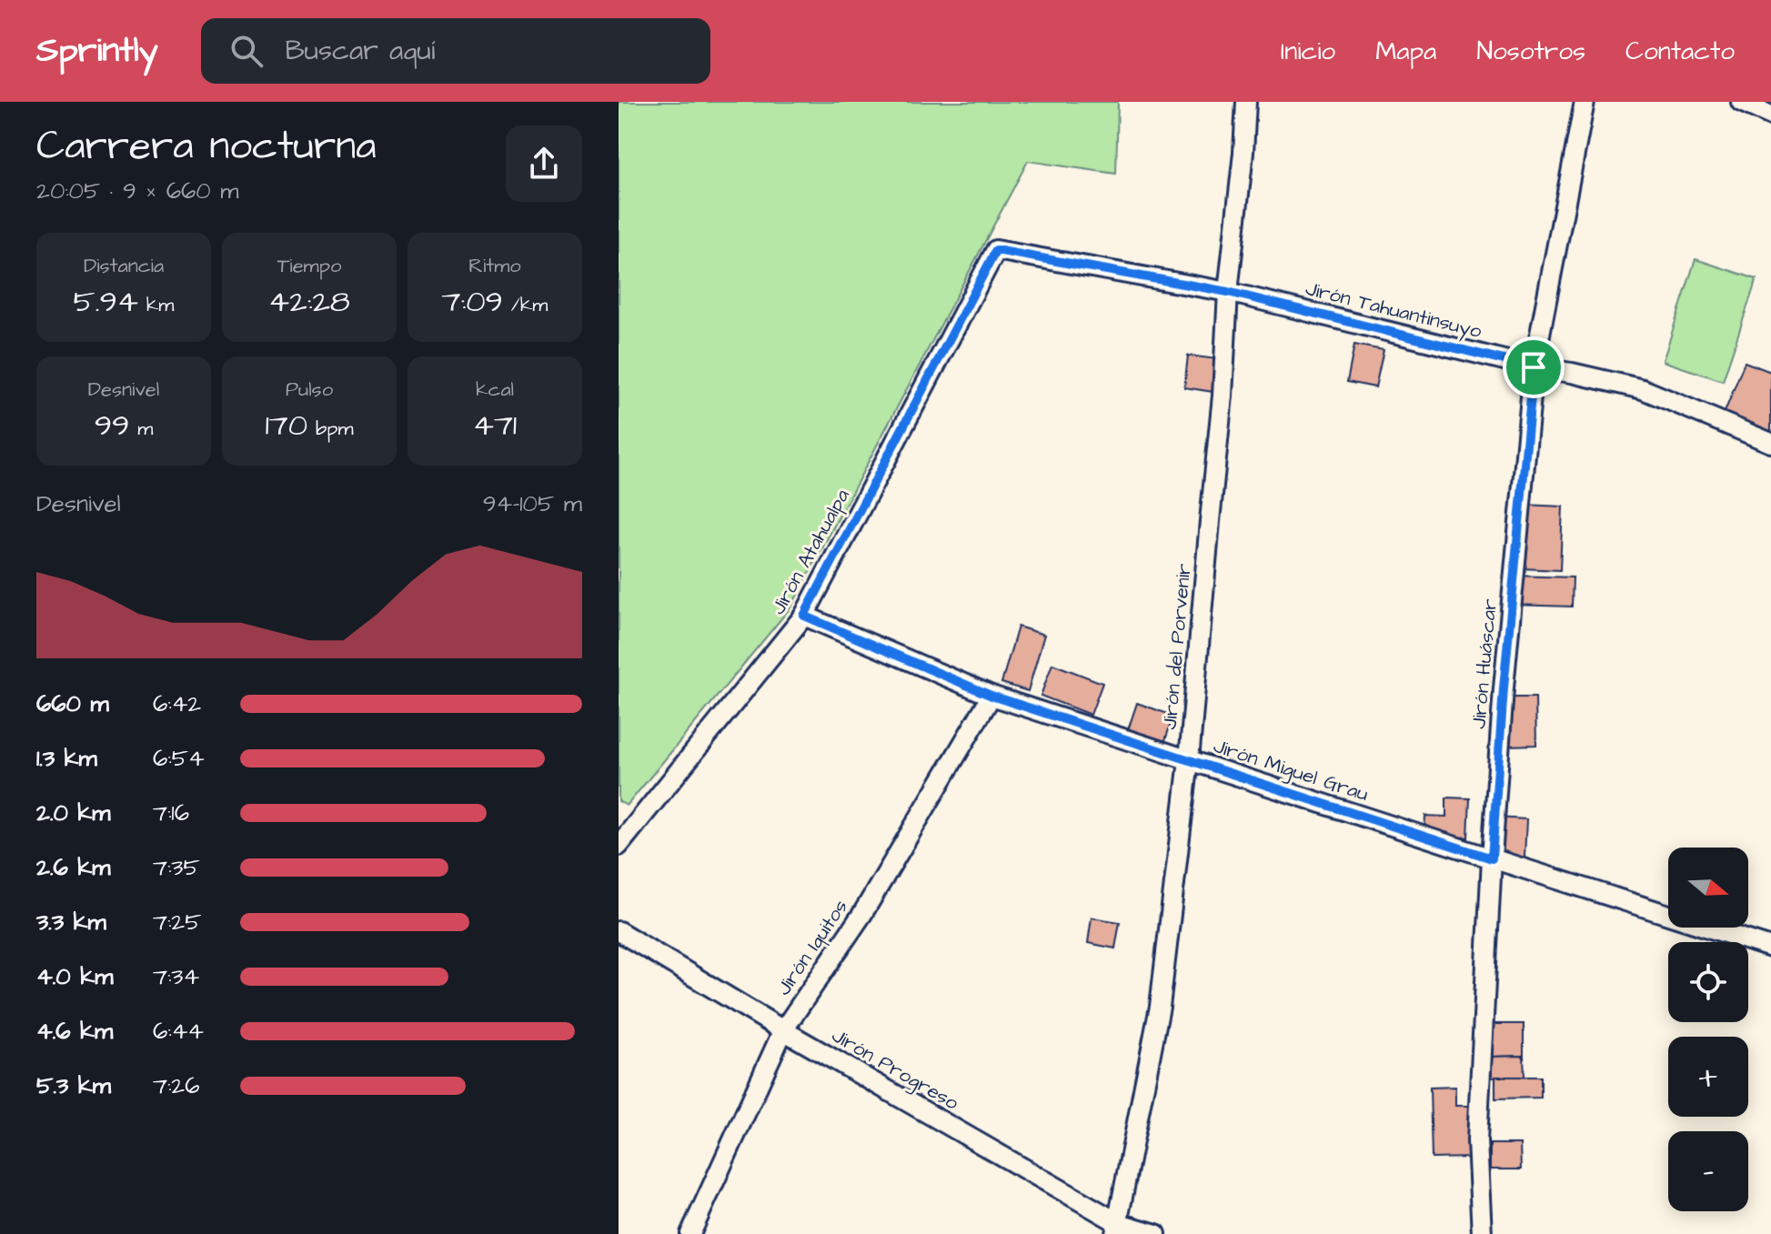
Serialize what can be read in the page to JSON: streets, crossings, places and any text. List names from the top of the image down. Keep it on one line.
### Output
{"streets":{"street":["Jirón Tahuantinsuyo","Jirón Atahualpa","Jirón del Porvenir","Jirón Huáscar","Jirón Miguel Grau","Jirón Iquitos","Jirón Progreso"]},"crossings":[["Jirón Tahuantinsuyo","Jirón Atahualpa"],["Jirón Tahuantinsuyo","Jirón del Porvenir"],["Jirón Tahuantinsuyo","Jirón Huáscar"],["Jirón Atahualpa","Jirón Miguel Grau"],["Jirón del Porvenir","Jirón Miguel Grau"],["Jirón del Porvenir","Jirón Progreso"],["Jirón Huáscar","Jirón Miguel Grau"],["Jirón Miguel Grau","Jirón Iquitos"],["Jirón Iquitos","Jirón Progreso"]],"north":"right","page":{"header":"Sprintly","search":"Buscar aquí","nav":["Inicio","Mapa","Nosotros","Contacto"],"heading":["Carrera nocturna","20:05 · 9 × 660 m"],"stats":[["Distancia","5.94 km"],["Tiempo","42:28"],["Ritmo","7:09 /km"],["Desnivel","99 m"],["Pulso","170 bpm"],["kcal","471"]],"chart":["Desnivel","94–105 m"],"list":[{"name":"660 m","note":"6:42"},{"name":"1.3 km","note":"6:54"},{"name":"2.0 km","note":"7:16"},{"name":"2.6 km","note":"7:35"},{"name":"3.3 km","note":"7:25"},{"name":"4.0 km","note":"7:34"},{"name":"4.6 km","note":"6:44"},{"name":"5.3 km","note":"7:26"}],"map_buttons":["+","−"]}}
